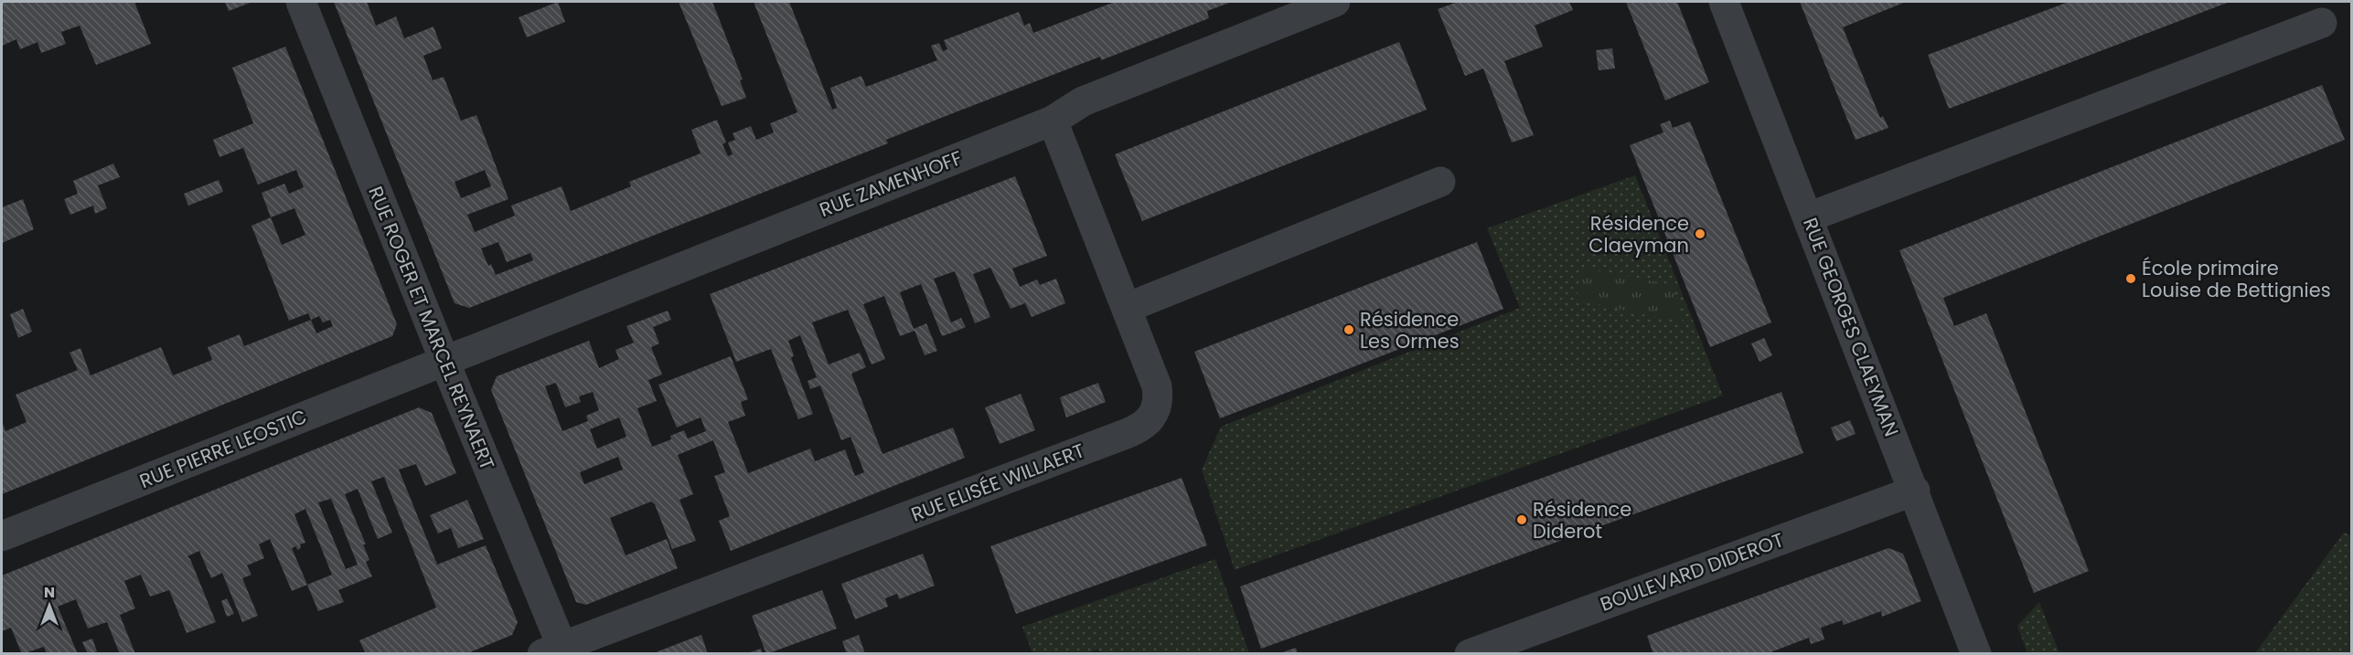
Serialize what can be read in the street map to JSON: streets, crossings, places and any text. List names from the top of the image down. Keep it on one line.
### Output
{"streets":{"street":["RUE ZAMENHOFF","RUE GEORGES CLAEYMAN","RUE ROGER ET MARCEL REYNAERT","RUE PIERRE LEOSTIC","RUE ELISÉE WILLAERT","BOULEVARD DIDEROT"]},"crossings":[["RUE ZAMENHOFF","RUE ROGER ET MARCEL REYNAERT"],["RUE ZAMENHOFF","RUE PIERRE LEOSTIC"],["RUE ZAMENHOFF","RUE ELISÉE WILLAERT"],["RUE GEORGES CLAEYMAN","BOULEVARD DIDEROT"],["RUE ROGER ET MARCEL REYNAERT","RUE PIERRE LEOSTIC"],["RUE ROGER ET MARCEL REYNAERT","RUE ELISÉE WILLAERT"]],"places":["Résidence Claeyman","École primaire Louise de Bettignies","Résidence Les Ormes","Résidence Diderot"],"north":"top"}
